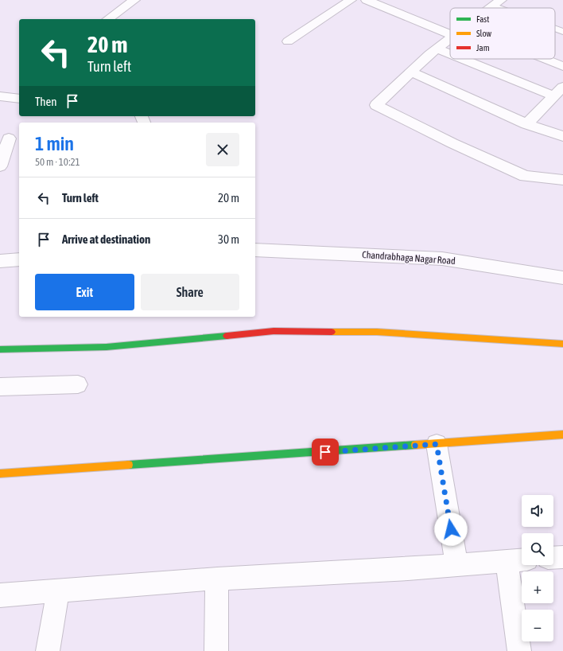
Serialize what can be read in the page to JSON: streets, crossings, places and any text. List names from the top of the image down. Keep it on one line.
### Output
{"streets":{"street":["Chandrabhaga Nagar Road"]},"legend":["Fast","Slow","Jam"],"page":{"turn":["20 m","Turn left"],"then":"Then","heading":["1 min","50 m · 10:21"],"list":[{"name":"Turn left","value":"20 m"},{"name":"Arrive at destination","value":"30 m"}],"buttons":["Exit","Share"],"map_buttons":["+","−"]}}
